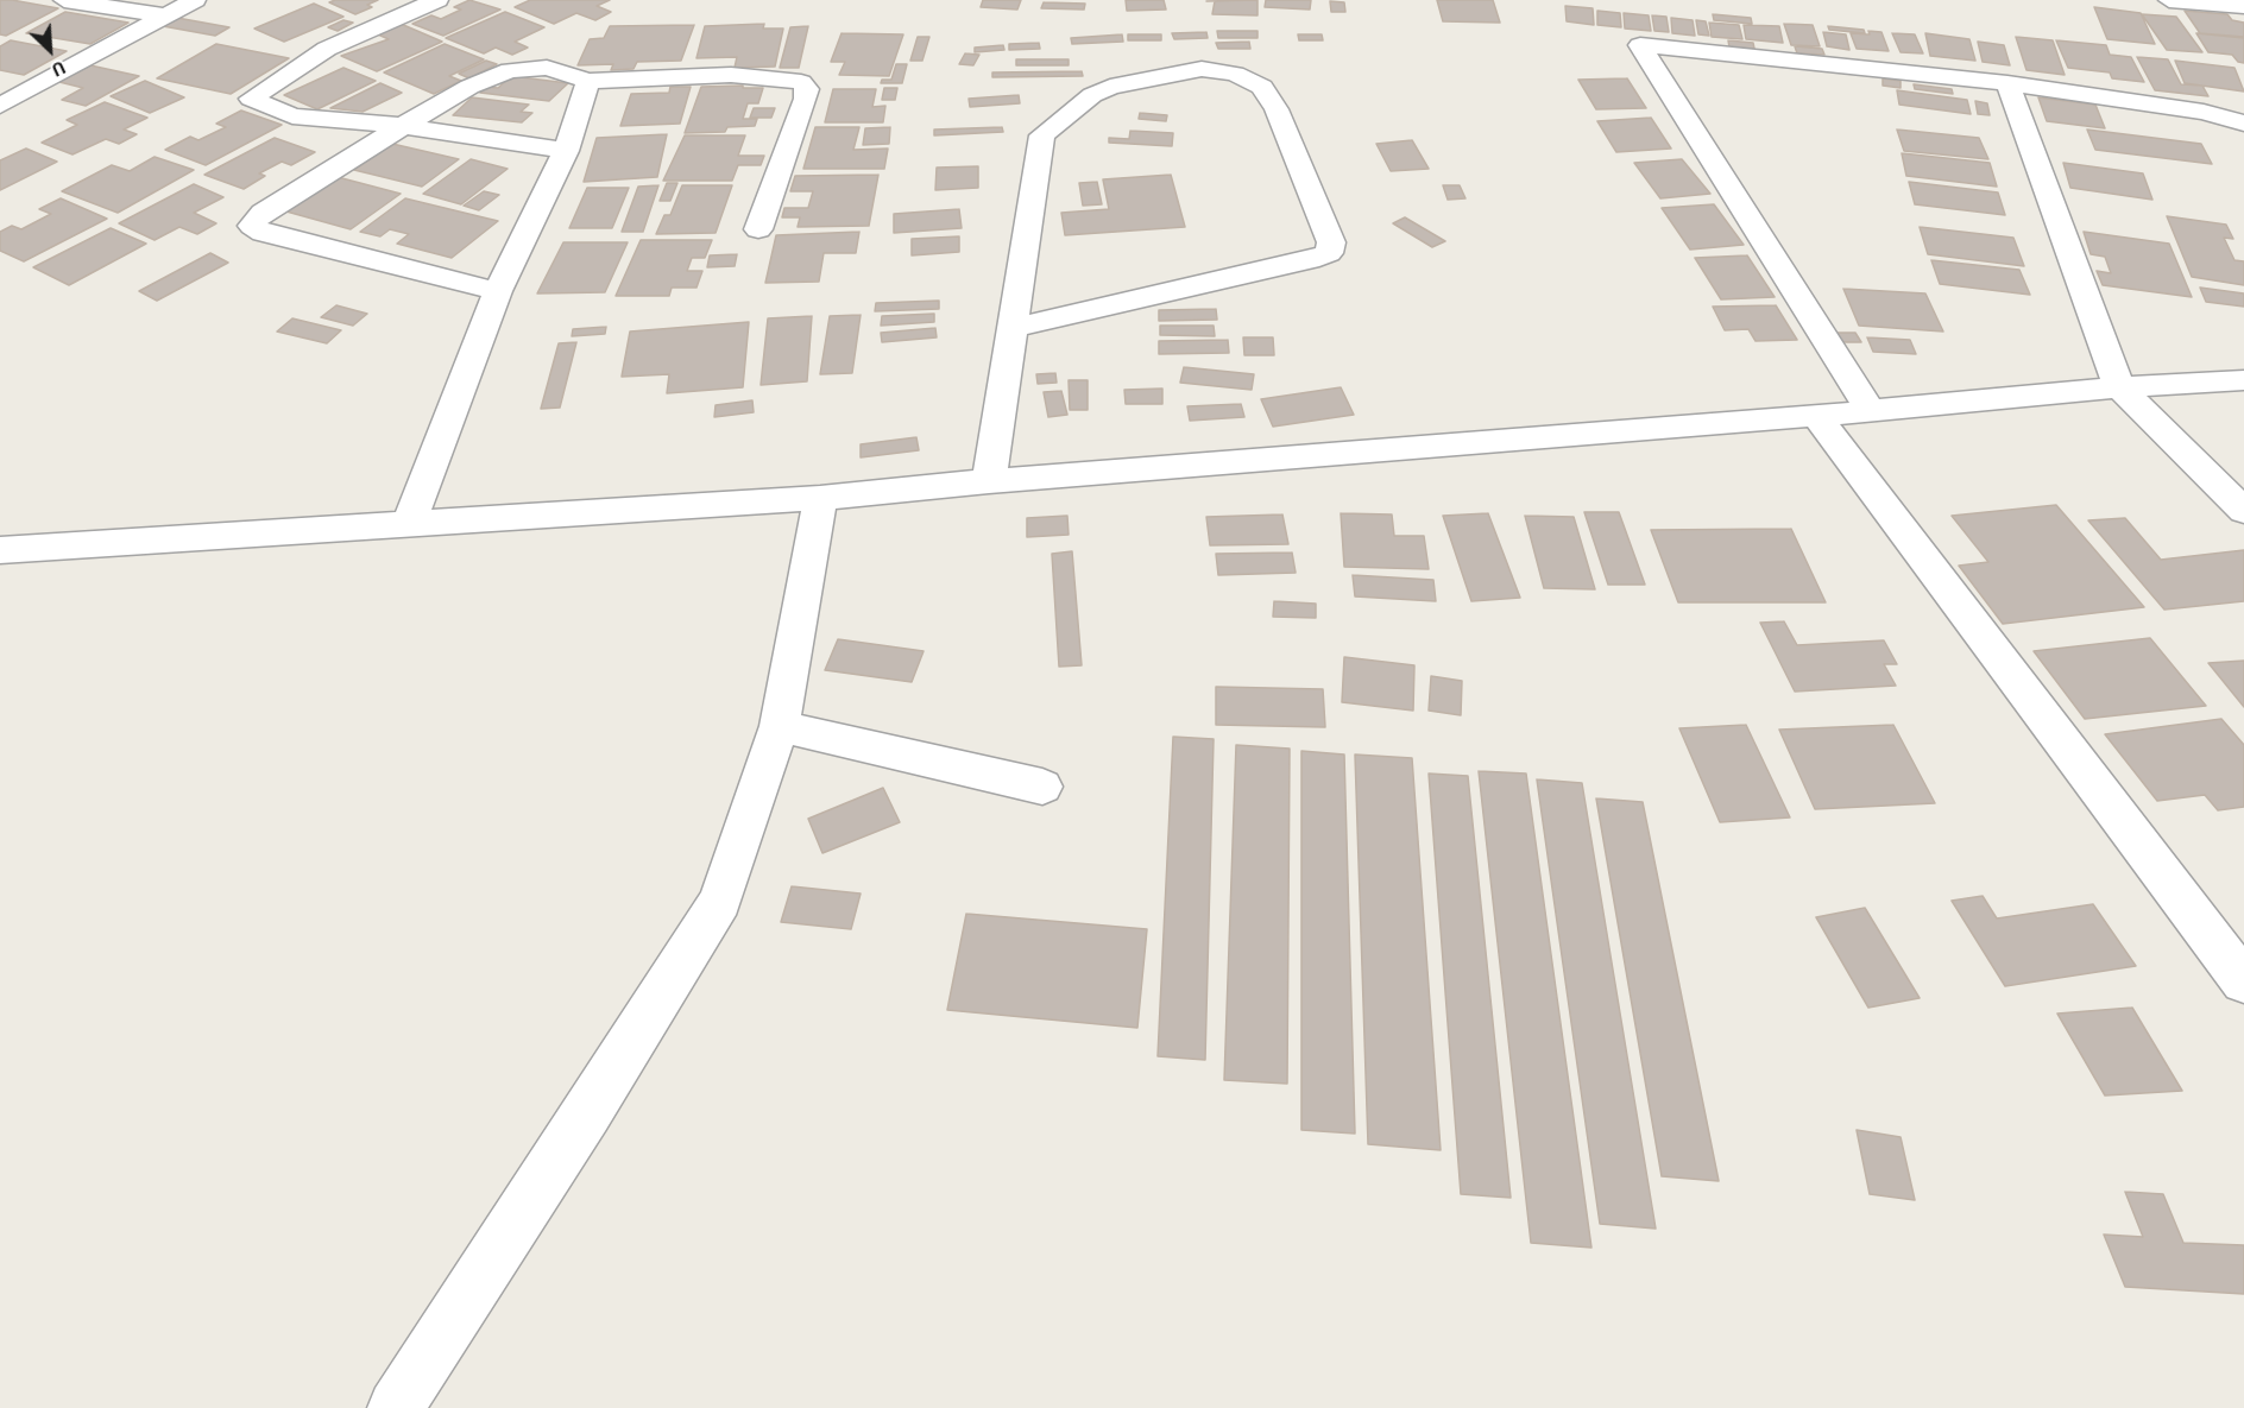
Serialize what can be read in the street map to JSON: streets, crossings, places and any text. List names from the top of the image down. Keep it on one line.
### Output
{"north":"bottom right"}
